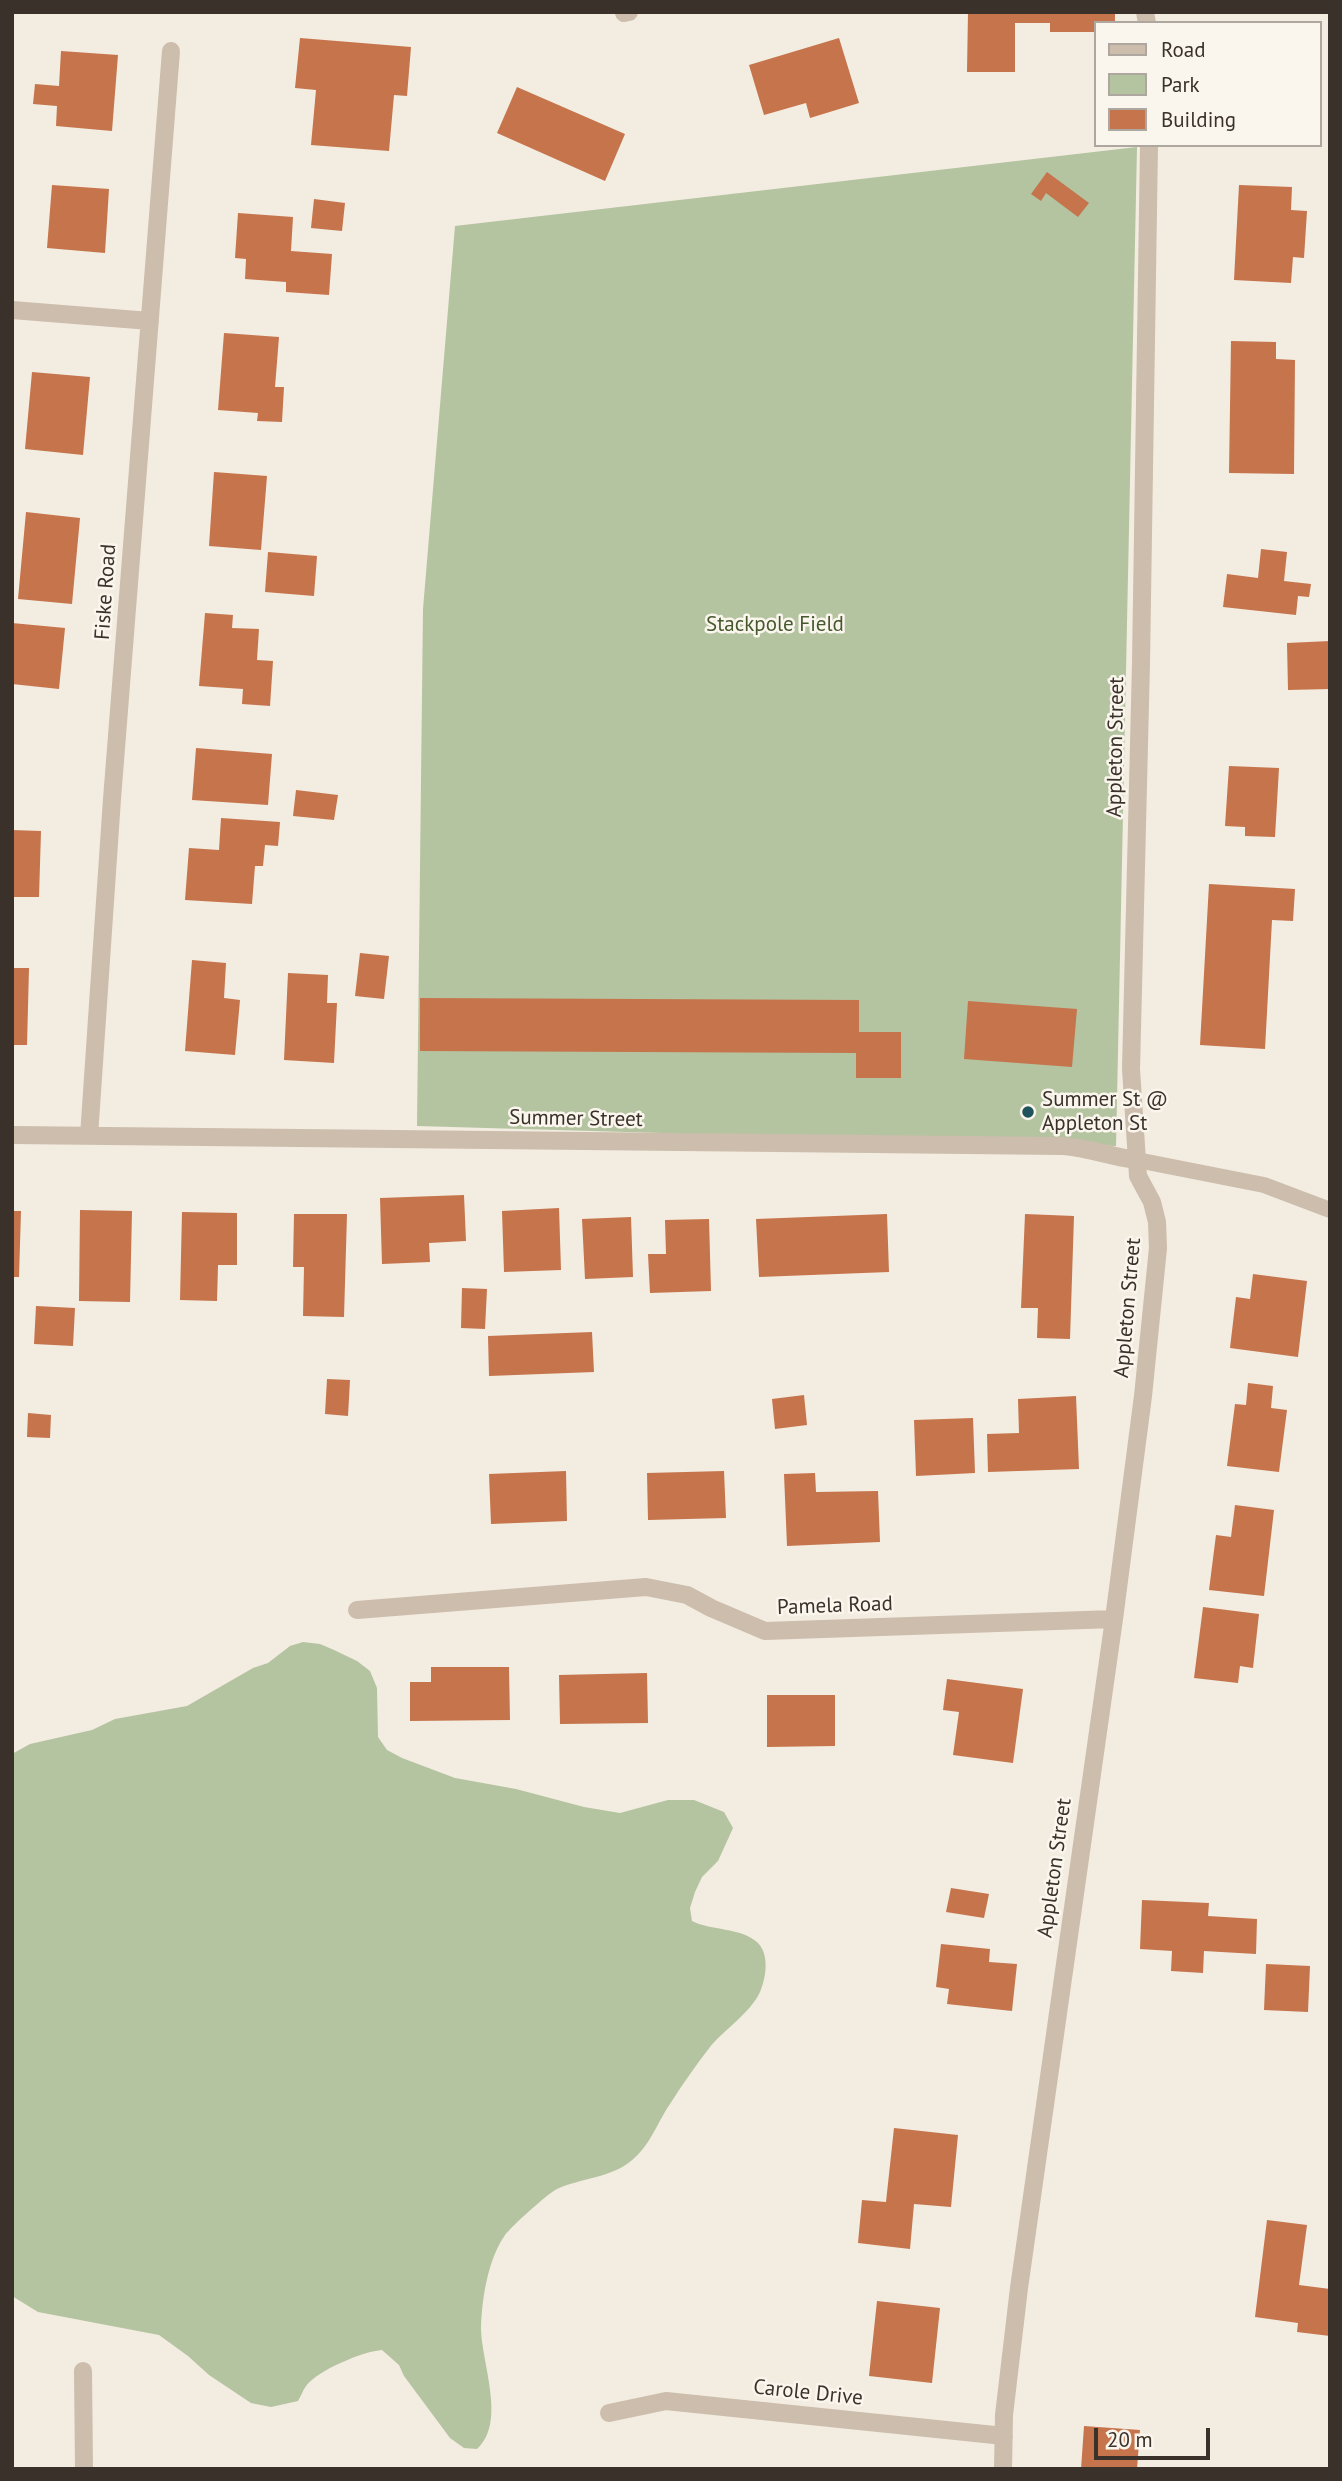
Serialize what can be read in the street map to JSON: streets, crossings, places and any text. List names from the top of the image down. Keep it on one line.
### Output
{"streets":{"street":["Fiske Road","Appleton Street","Summer Street","Pamela Road","Carole Drive"]},"crossings":[["Fiske Road","Summer Street"],["Appleton Street","Summer Street"],["Appleton Street","Pamela Road"],["Appleton Street","Carole Drive"]],"parks":["Stackpole Field"],"places":["Summer St @ Appleton St"],"legend":["Road","Park","Building"],"scale_bar":"20 m"}
